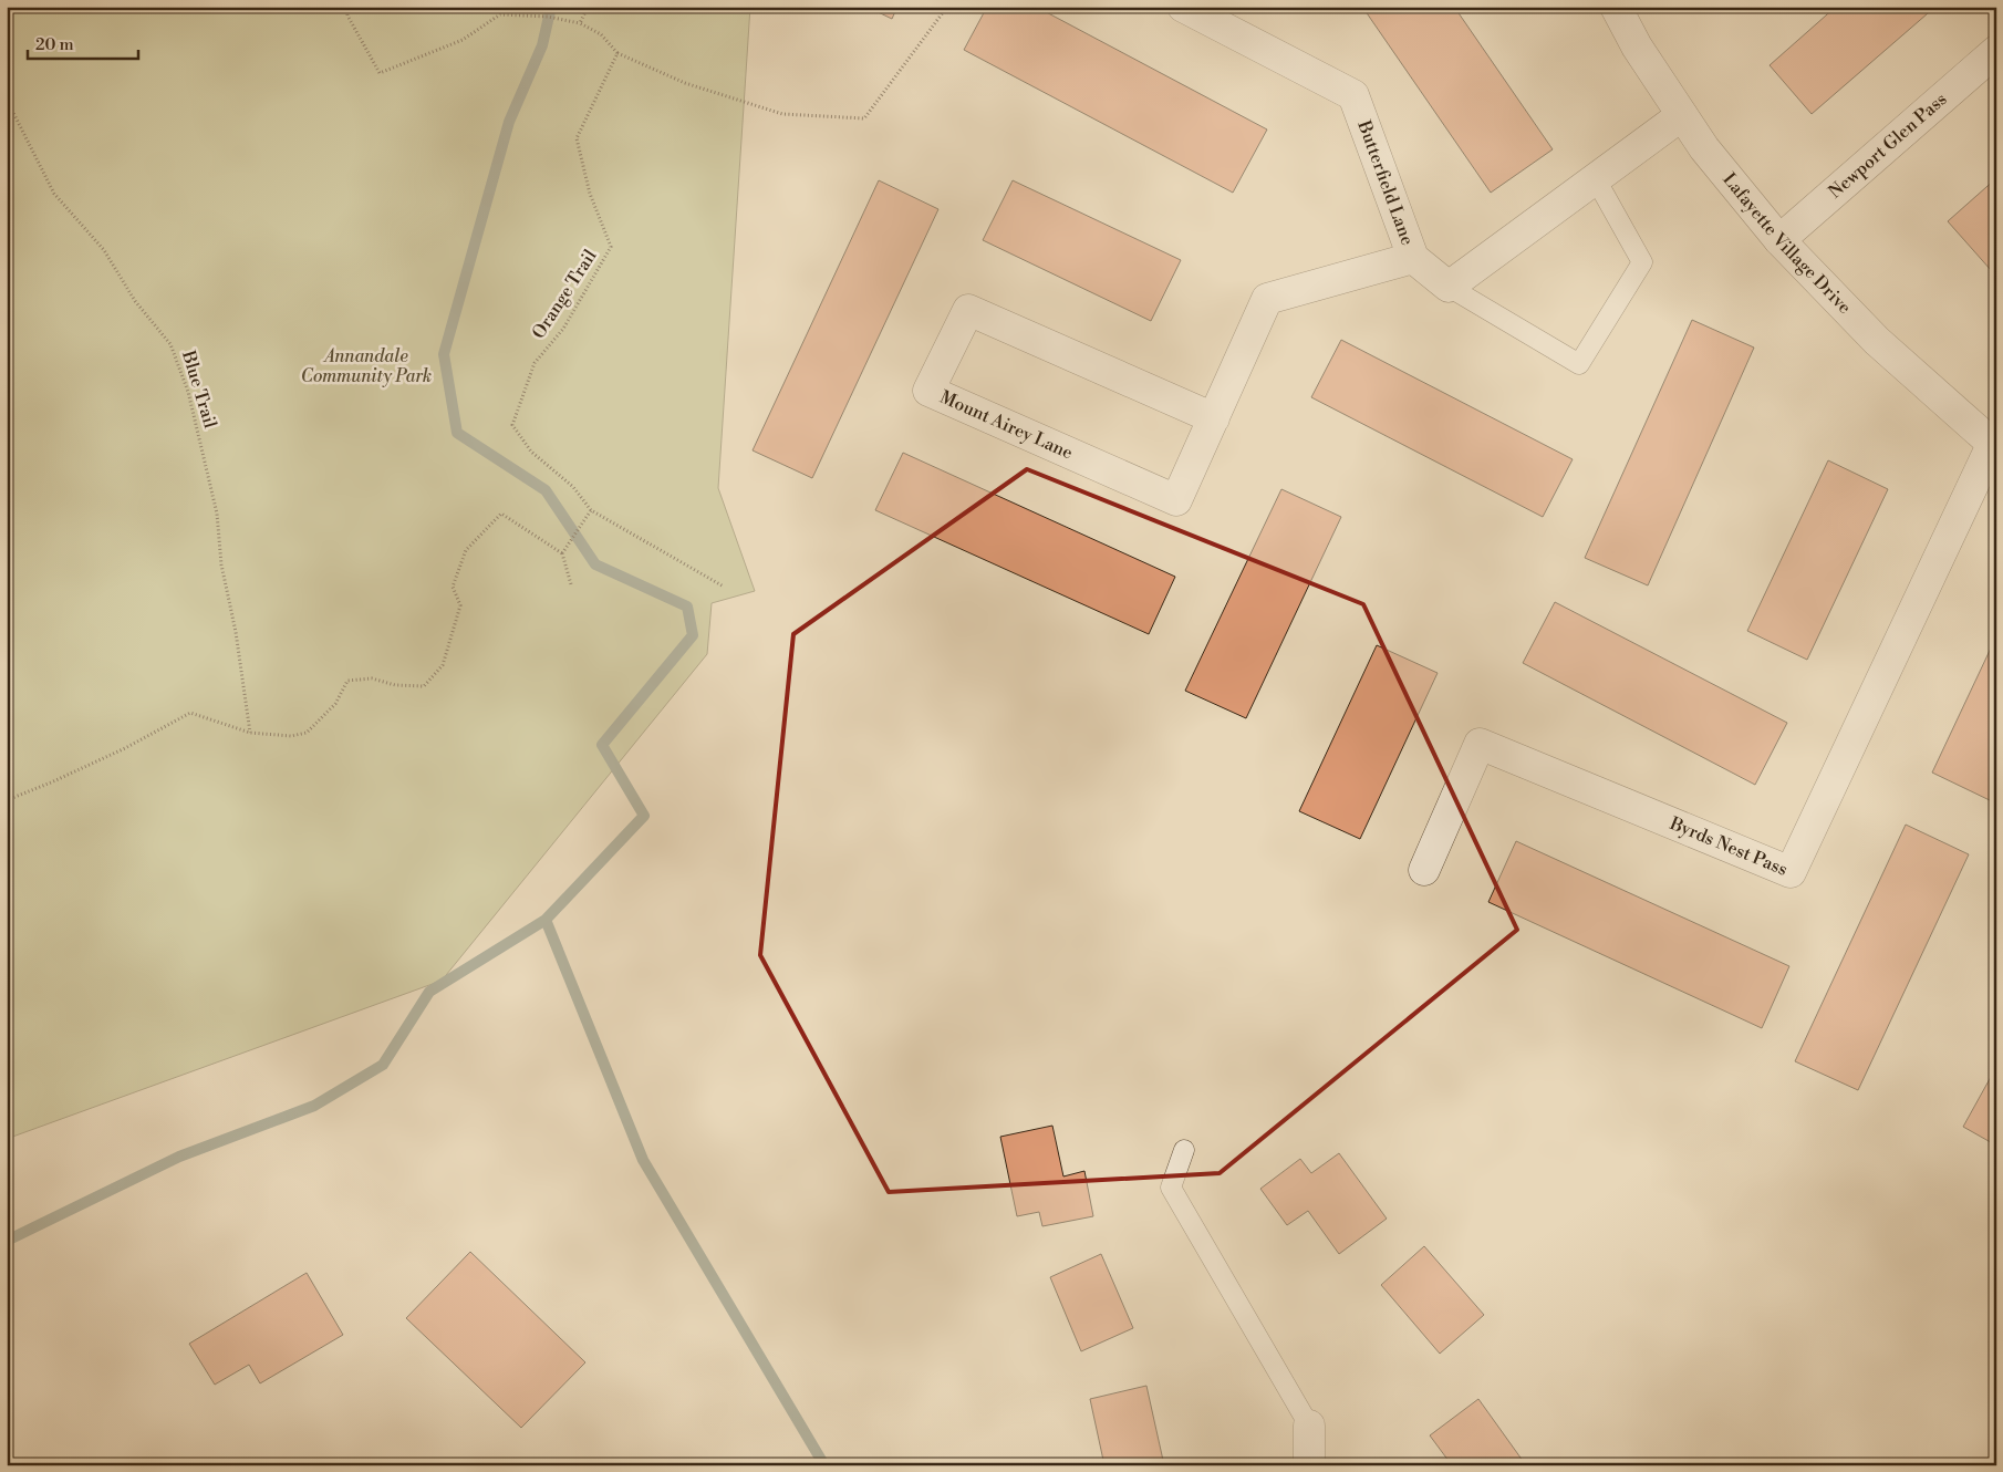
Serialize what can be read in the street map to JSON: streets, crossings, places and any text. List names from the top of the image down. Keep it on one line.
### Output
{"streets":{"street":["Newport Glen Pass","Butterfield Lane","Lafayette Village Drive","Mount Airey Lane","Byrds Nest Pass"],"path":["Orange Trail","Blue Trail"]},"crossings":[["Newport Glen Pass","Lafayette Village Drive"],["Butterfield Lane","Mount Airey Lane"],["Lafayette Village Drive","Byrds Nest Pass"]],"parks":["Annandale Community Park"],"scale_bar":"20 m"}
